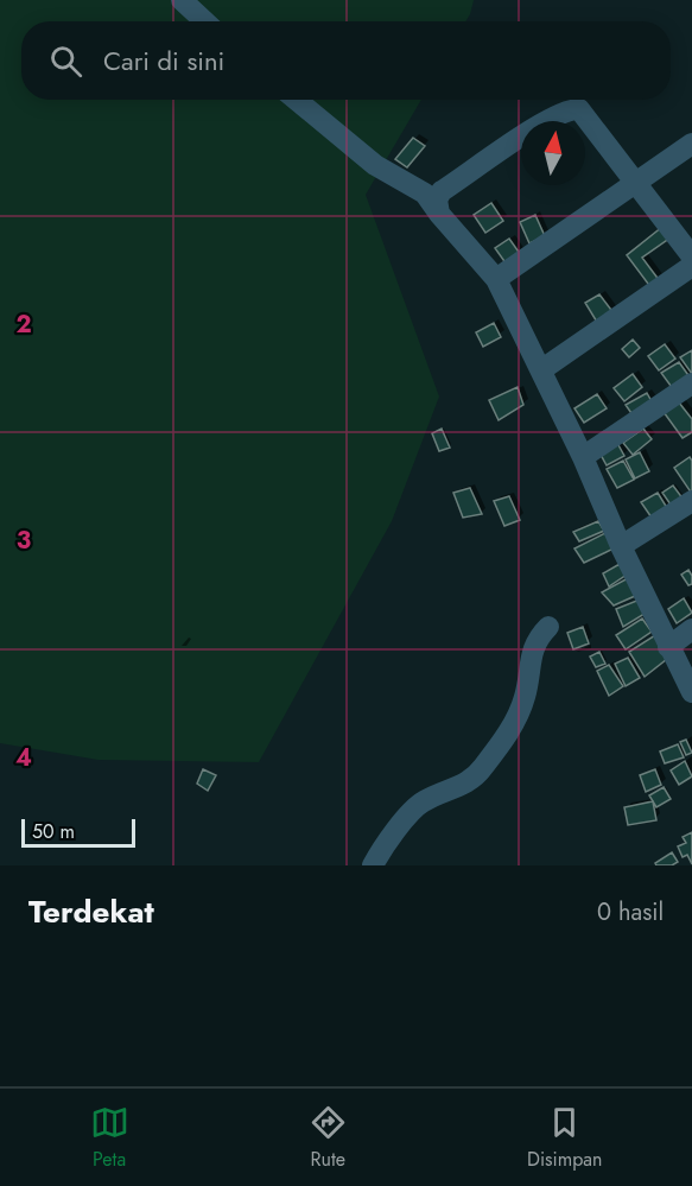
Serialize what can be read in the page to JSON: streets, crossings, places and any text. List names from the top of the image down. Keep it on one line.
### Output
{"scale_bar":"50 m","north":"top","page":{"search":"Cari di sini","scale":"50 m","heading":["Terdekat","0 hasil"],"nav":["Peta","Rute","Disimpan"]},"grid":{"rows":["2","3","4"]}}
